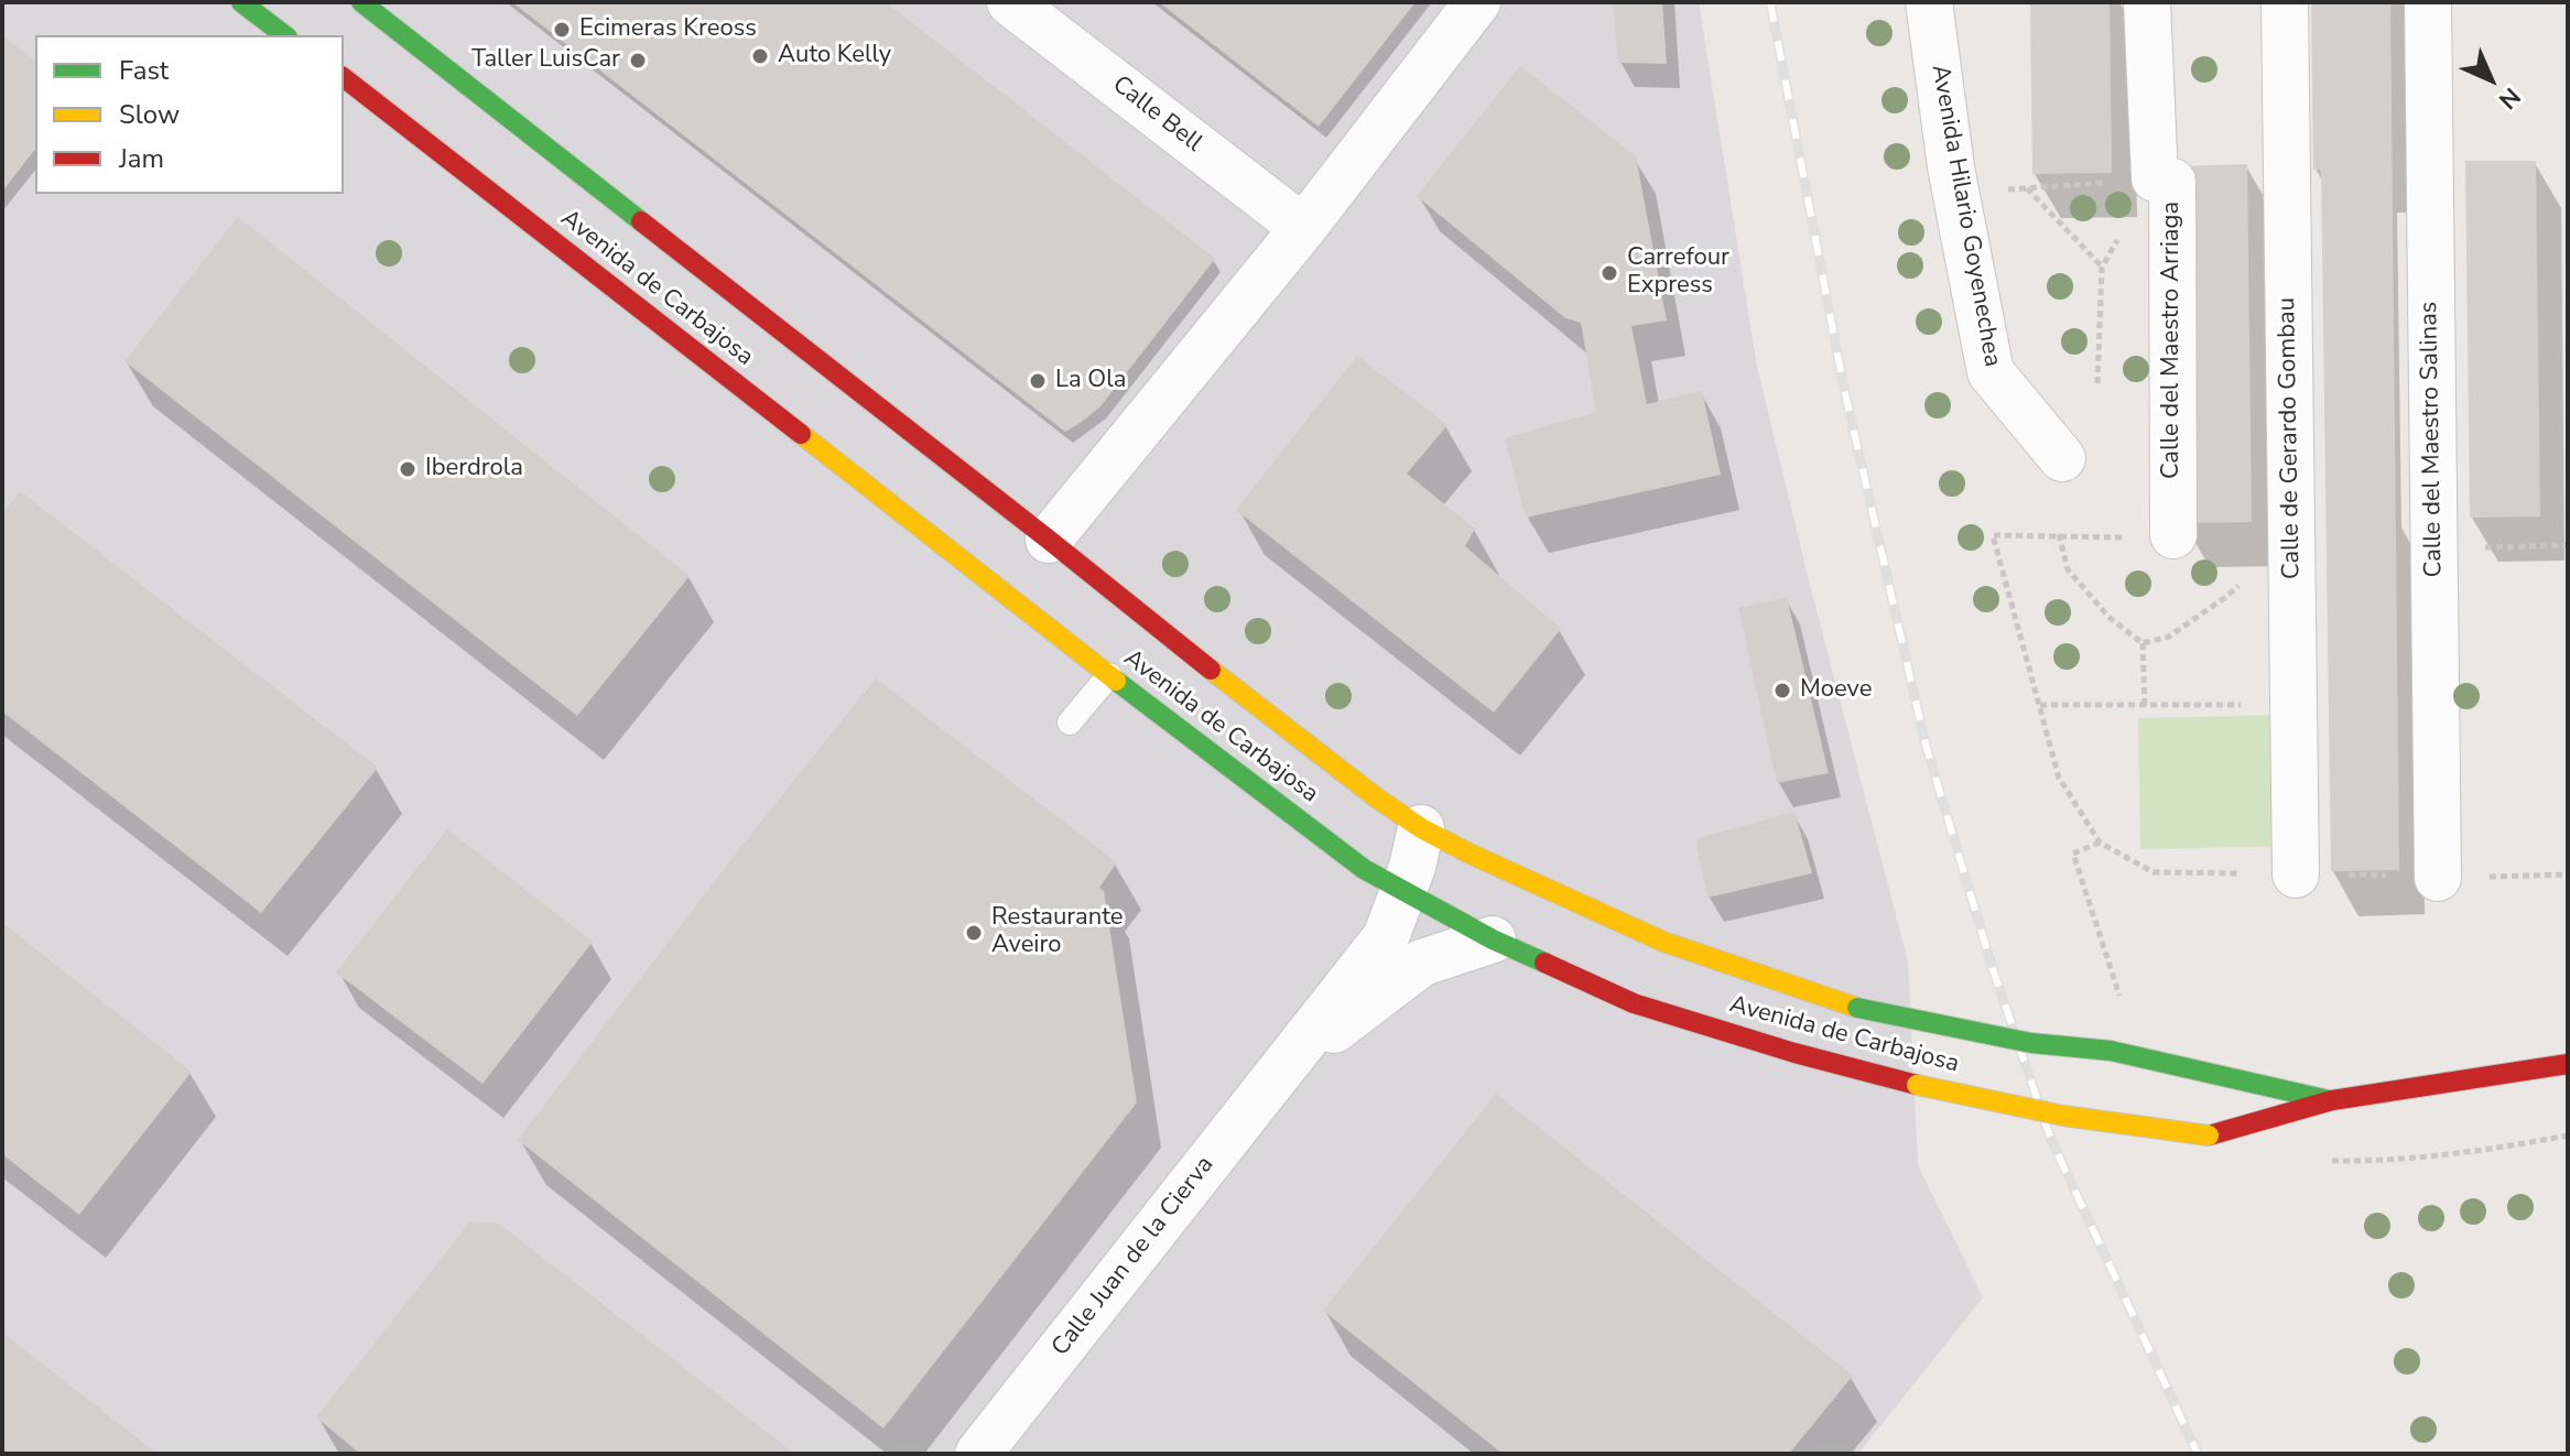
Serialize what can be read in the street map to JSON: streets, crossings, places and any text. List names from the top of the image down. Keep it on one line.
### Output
{"streets":{"main road":["Avenida de Carbajosa"],"street":["Calle Bell","Avenida Hilario Goyenechea","Calle del Maestro Arriaga","Calle de Gerardo Gombau","Calle del Maestro Salinas","Calle Juan de la Cierva"]},"crossings":[["Avenida de Carbajosa","Calle Juan de la Cierva"]],"places":["Ecimeras Kreoss","Auto Kelly","Taller LuisCar","Carrefour Express","La Ola","Iberdrola","Moeve","Restaurante Aveiro"],"legend":["Fast","Slow","Jam"],"north":"bottom right"}
